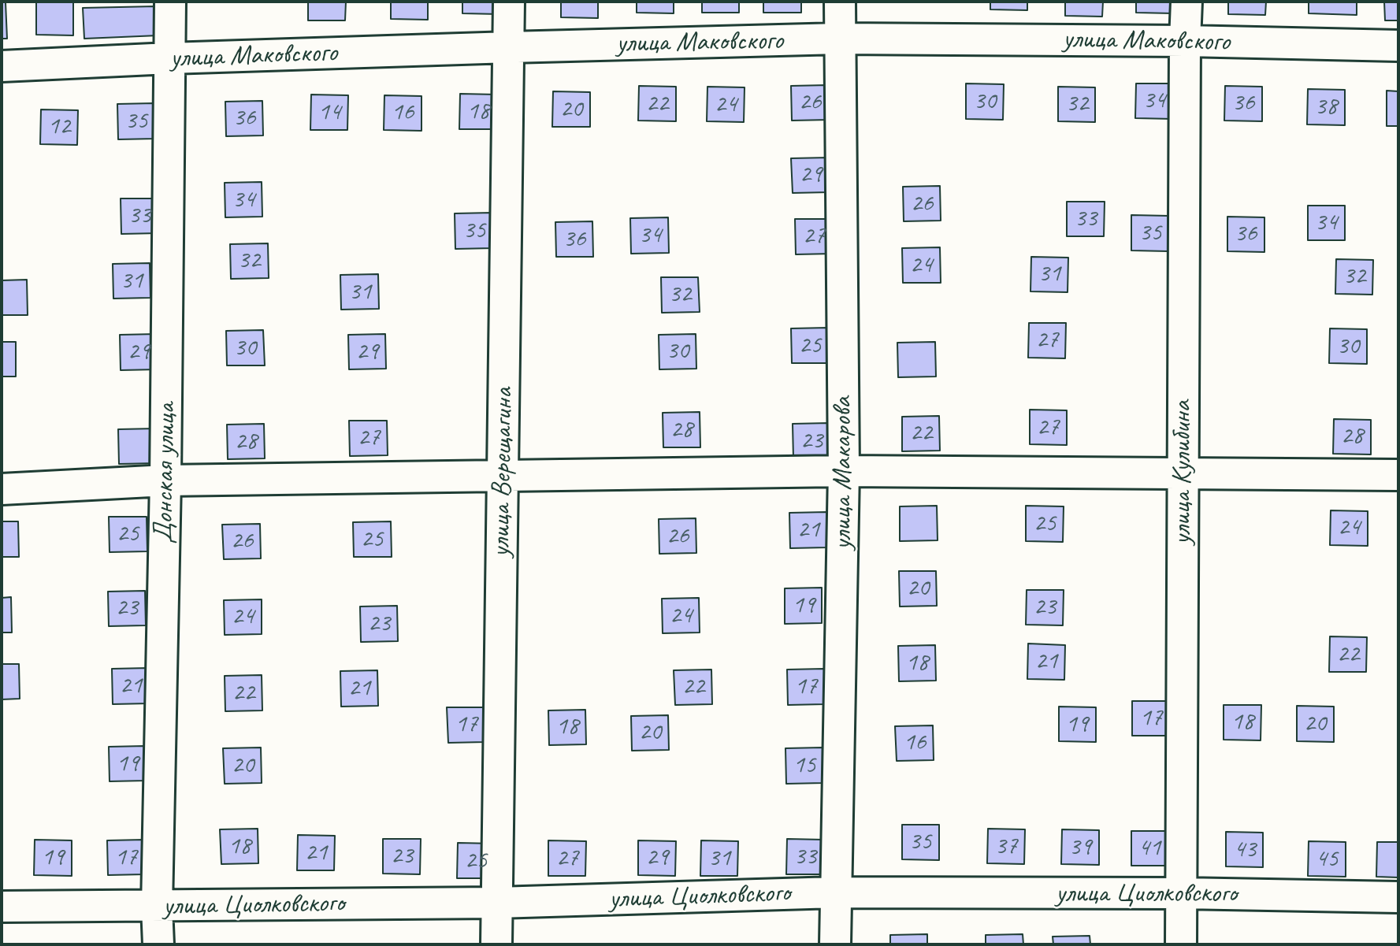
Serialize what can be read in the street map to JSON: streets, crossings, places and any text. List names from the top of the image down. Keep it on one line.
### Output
{"streets":{"street":["улица Маковского","улица Верещагина","улица Кулибина","Донская улица","улица Макарова","улица Циолковского"]},"crossings":[["улица Маковского","улица Верещагина"],["улица Маковского","улица Кулибина"],["улица Маковского","Донская улица"],["улица Маковского","улица Макарова"],["улица Верещагина","улица Циолковского"],["улица Кулибина","улица Циолковского"],["Донская улица","улица Циолковского"],["улица Макарова","улица Циолковского"]],"house_numbers":["34","30","26","36","22","32","24","38","20","18","14","16","36","35","12","29","34","26","33","33","34","35","35","36","34","27","36","32","24","31","32","31","31","32","27","25","30","30","30","29","29","27","28","22","28","27","23","28","25","24","21","25","26","25","26","20","19","23","23","24","24","23","22","21","18","21","22","17","21","22","17","18","20","17","19","18","20","16","19","20","15","35","18","37","39","41","43","21","23","33","19","17","29","27","31","45","25"]}
